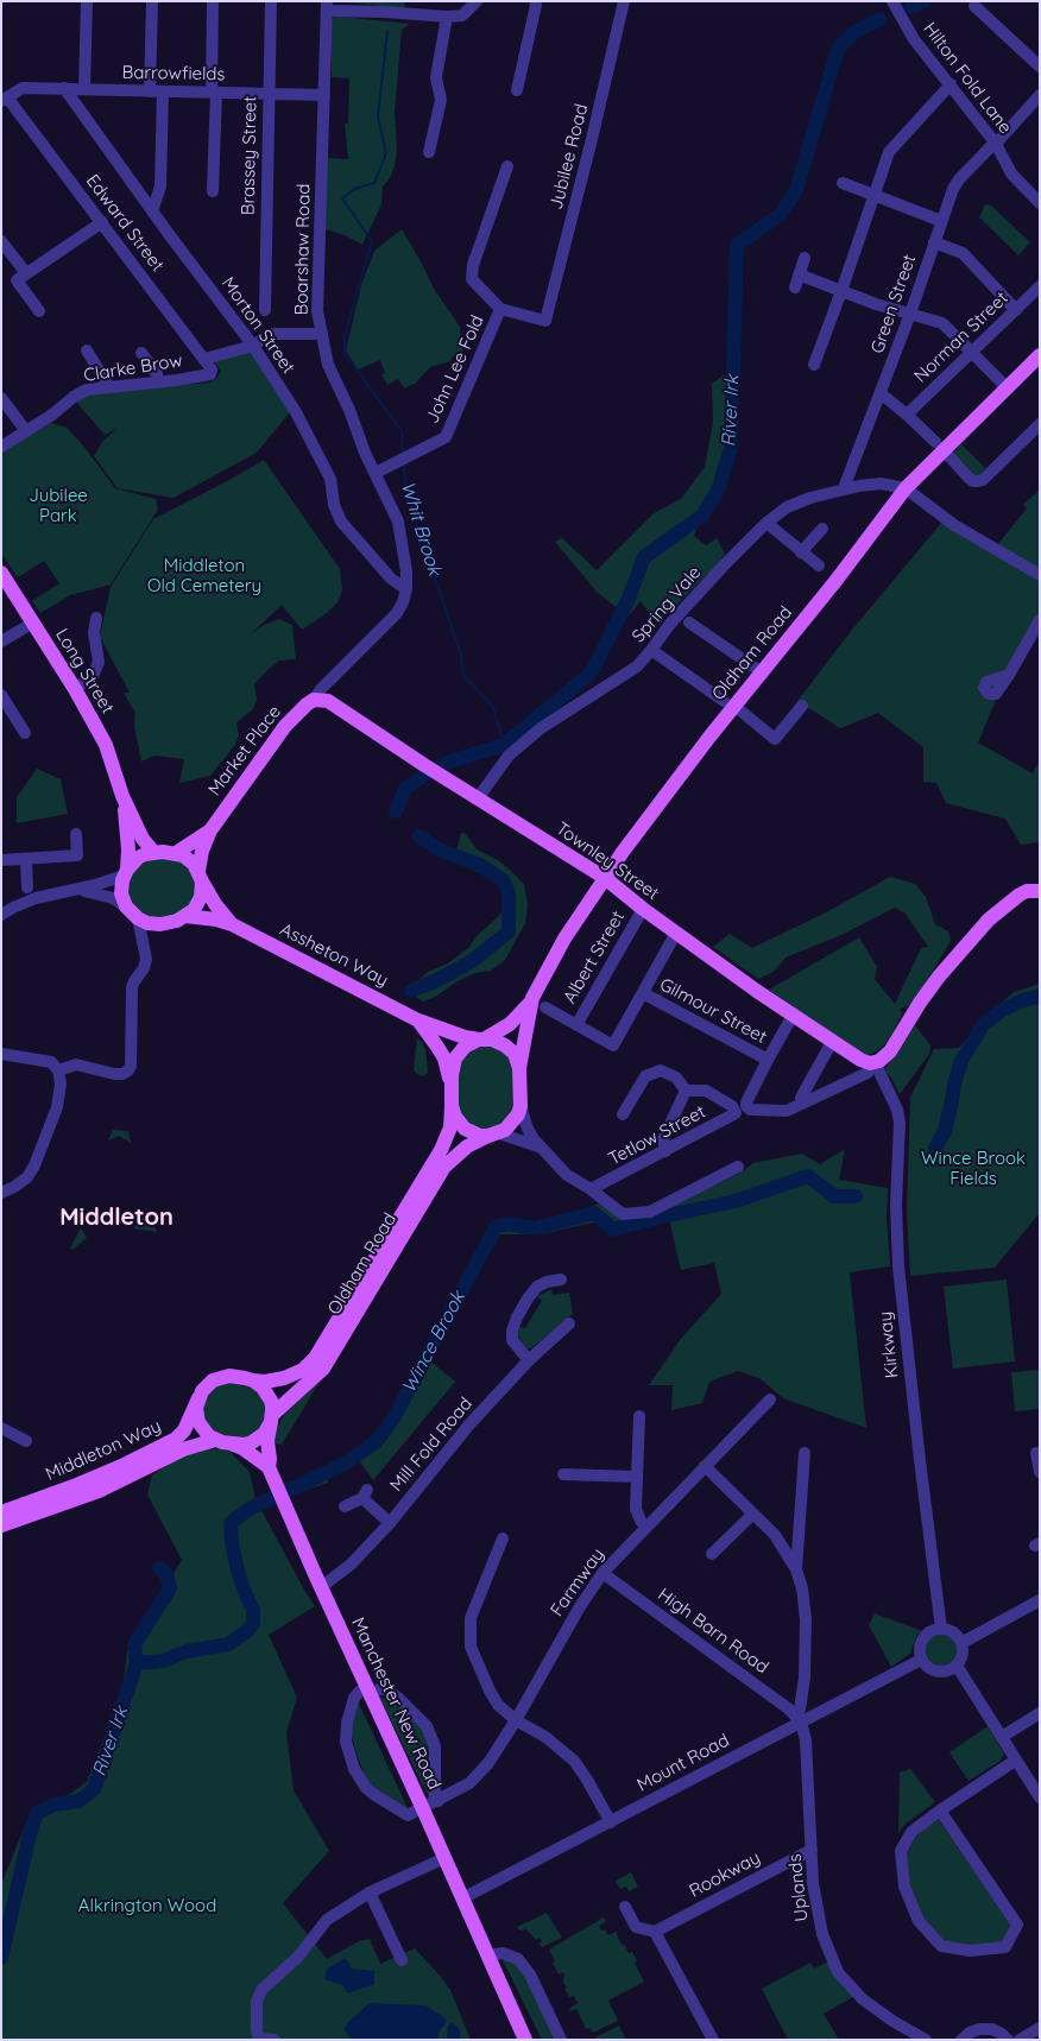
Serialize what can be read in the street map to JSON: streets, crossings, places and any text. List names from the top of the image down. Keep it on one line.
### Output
{"streets":{"main road":["Oldham Road","Long Street","Market Place","Townley Street","Assheton Way","Middleton Way","Manchester New Road"],"street":["Barrowfields","Hilton Fold Lane","Brassey Street","Jubilee Road","Edward Street","Boarshaw Road","Green Street","Morton Street","Norman Street","Clarke Brow","John Lee Fold","Spring Vale","Albert Street","Gilmour Street","Tetlow Street","Kirkway","Mill Fold Road","Farmway","High Barn Road","Mount Road","Rookway","Uplands"]},"crossings":[["Barrowfields","Brassey Street"],["Barrowfields","Edward Street"],["Barrowfields","Boarshaw Road"],["Barrowfields","Morton Street"],["Hilton Fold Lane","Green Street"],["Jubilee Road","John Lee Fold"],["Edward Street","Clarke Brow"],["Boarshaw Road","Morton Street"],["Boarshaw Road","John Lee Fold"],["Green Street","Spring Vale"],["Spring Vale","Oldham Road"],["Spring Vale","Townley Street"],["Oldham Road","Townley Street"],["Oldham Road","Assheton Way"],["Oldham Road","Middleton Way"],["Oldham Road","Manchester New Road"],["Long Street","Market Place"],["Long Street","Assheton Way"],["Market Place","Townley Street"],["Market Place","Assheton Way"],["Townley Street","Albert Street"],["Townley Street","Kirkway"],["Kirkway","Mount Road"],["Mill Fold Road","Manchester New Road"],["Middleton Way","Manchester New Road"],["Farmway","High Barn Road"],["Farmway","Manchester New Road"],["High Barn Road","Mount Road"],["High Barn Road","Uplands"],["Manchester New Road","Mount Road"],["Mount Road","Uplands"],["Rookway","Uplands"]],"districts":["Middleton"],"water":["River Irk","Whit Brook","Wince Brook"],"parks":["Jubilee Park","Middleton Old Cemetery","Wince Brook Fields","Alkrington Wood"]}
